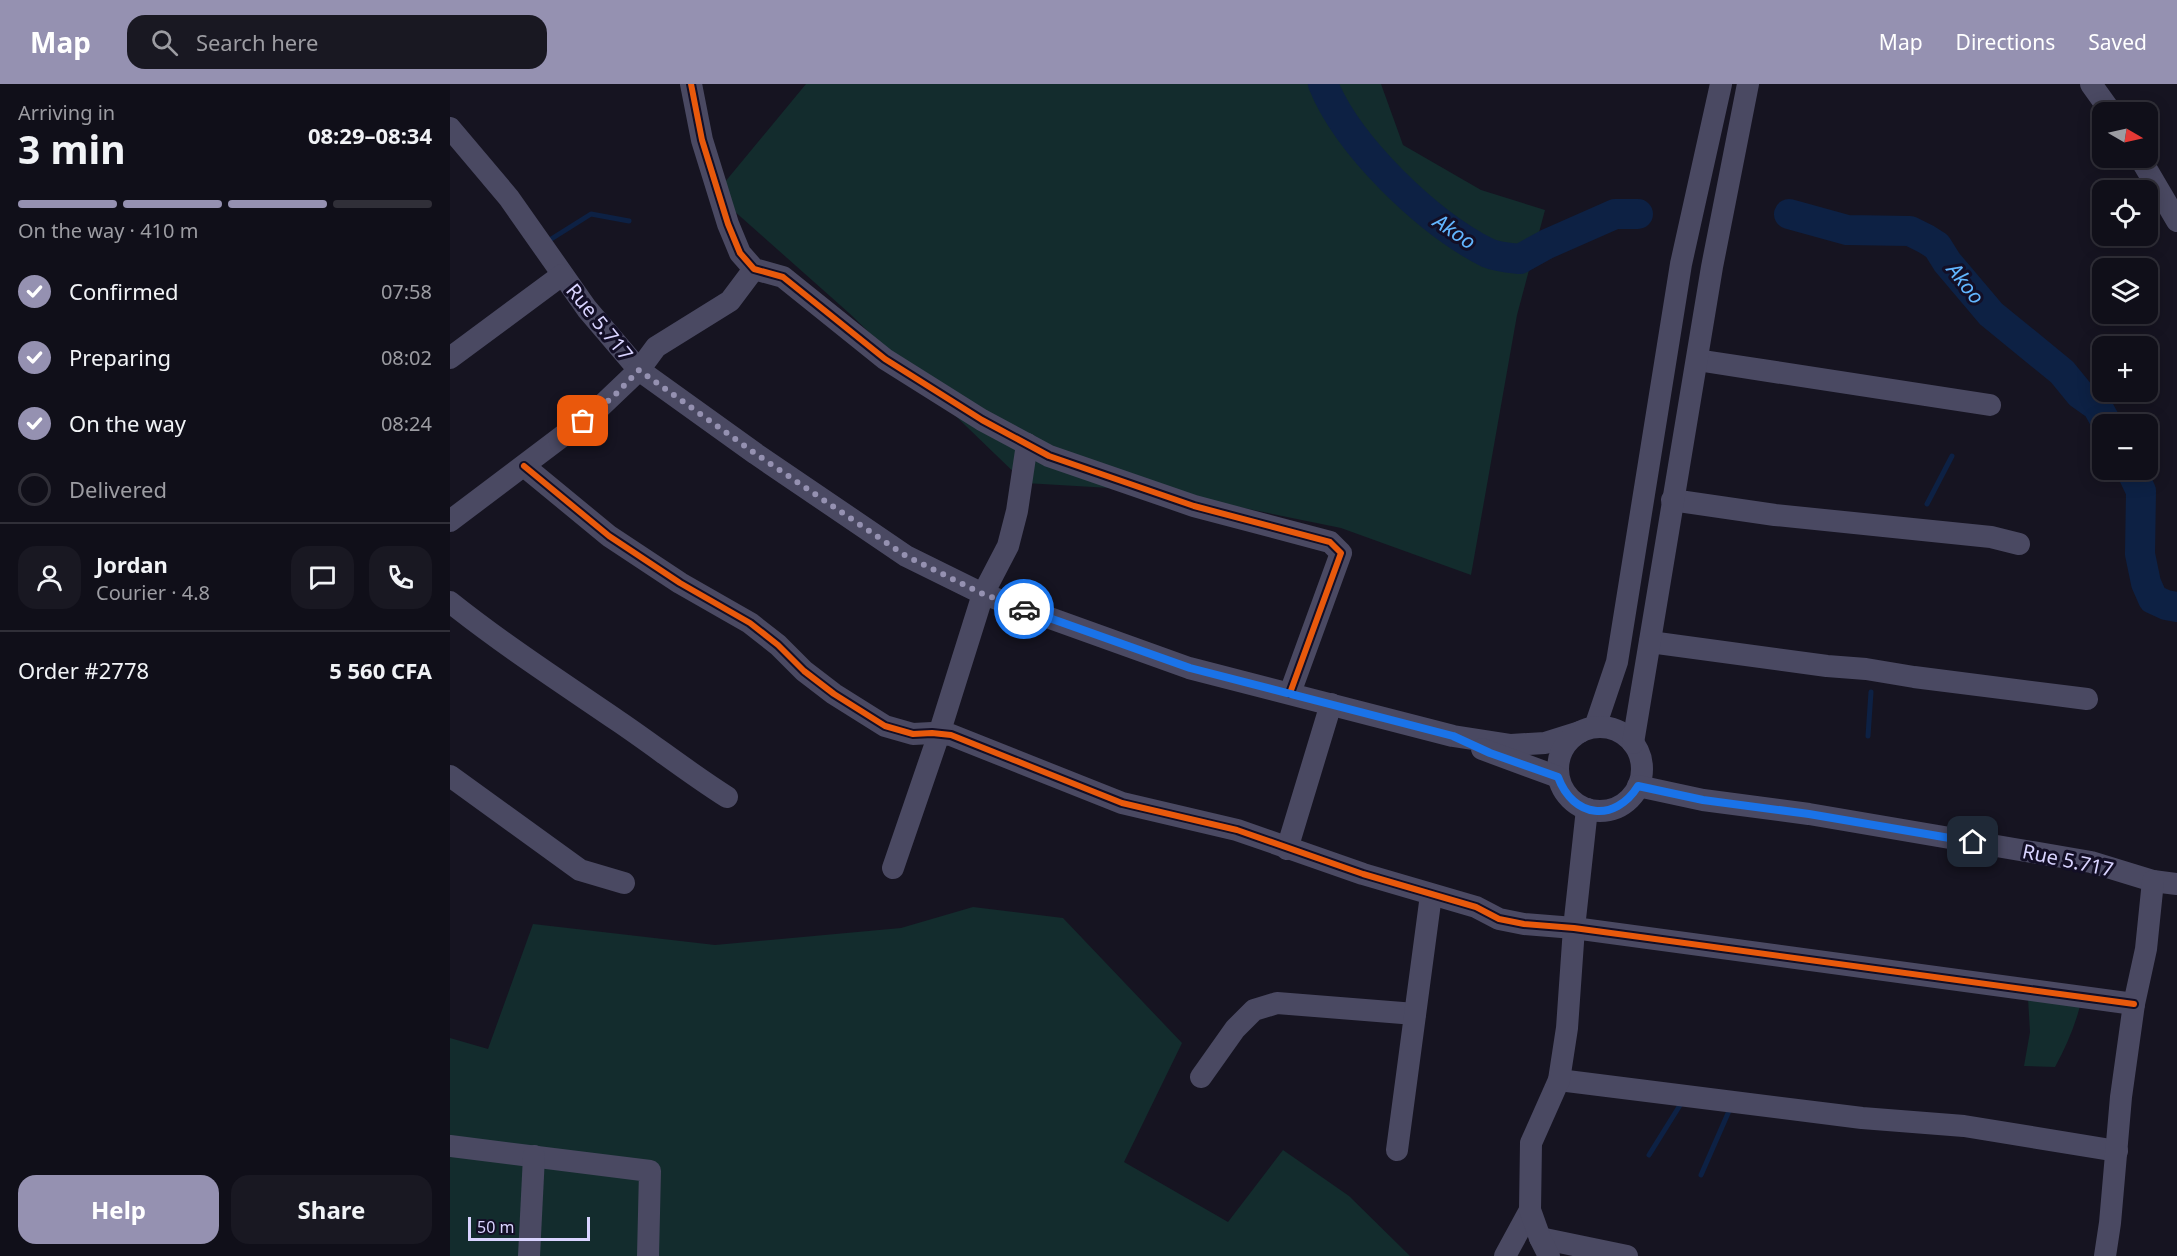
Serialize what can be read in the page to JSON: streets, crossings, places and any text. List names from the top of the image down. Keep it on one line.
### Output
{"streets":{"street":["Rue 5.717"]},"water":["Akoo"],"scale_bar":"50 m","north":"right","page":{"header":"Map","search":"Search here","nav":["Map","Directions","Saved"],"heading":["3 min","Arriving in","08:29–08:34"],"panel":["Jordan","Courier · 4.8","Order #2778","5 560 CFA"],"map_buttons":["+","−"],"bar":"On the way · 410 m","list":[["Confirmed","07:58"],["Preparing","08:02"],["On the way","08:24"],"Delivered"],"buttons":["Help","Share"],"scale":"50 m"}}
